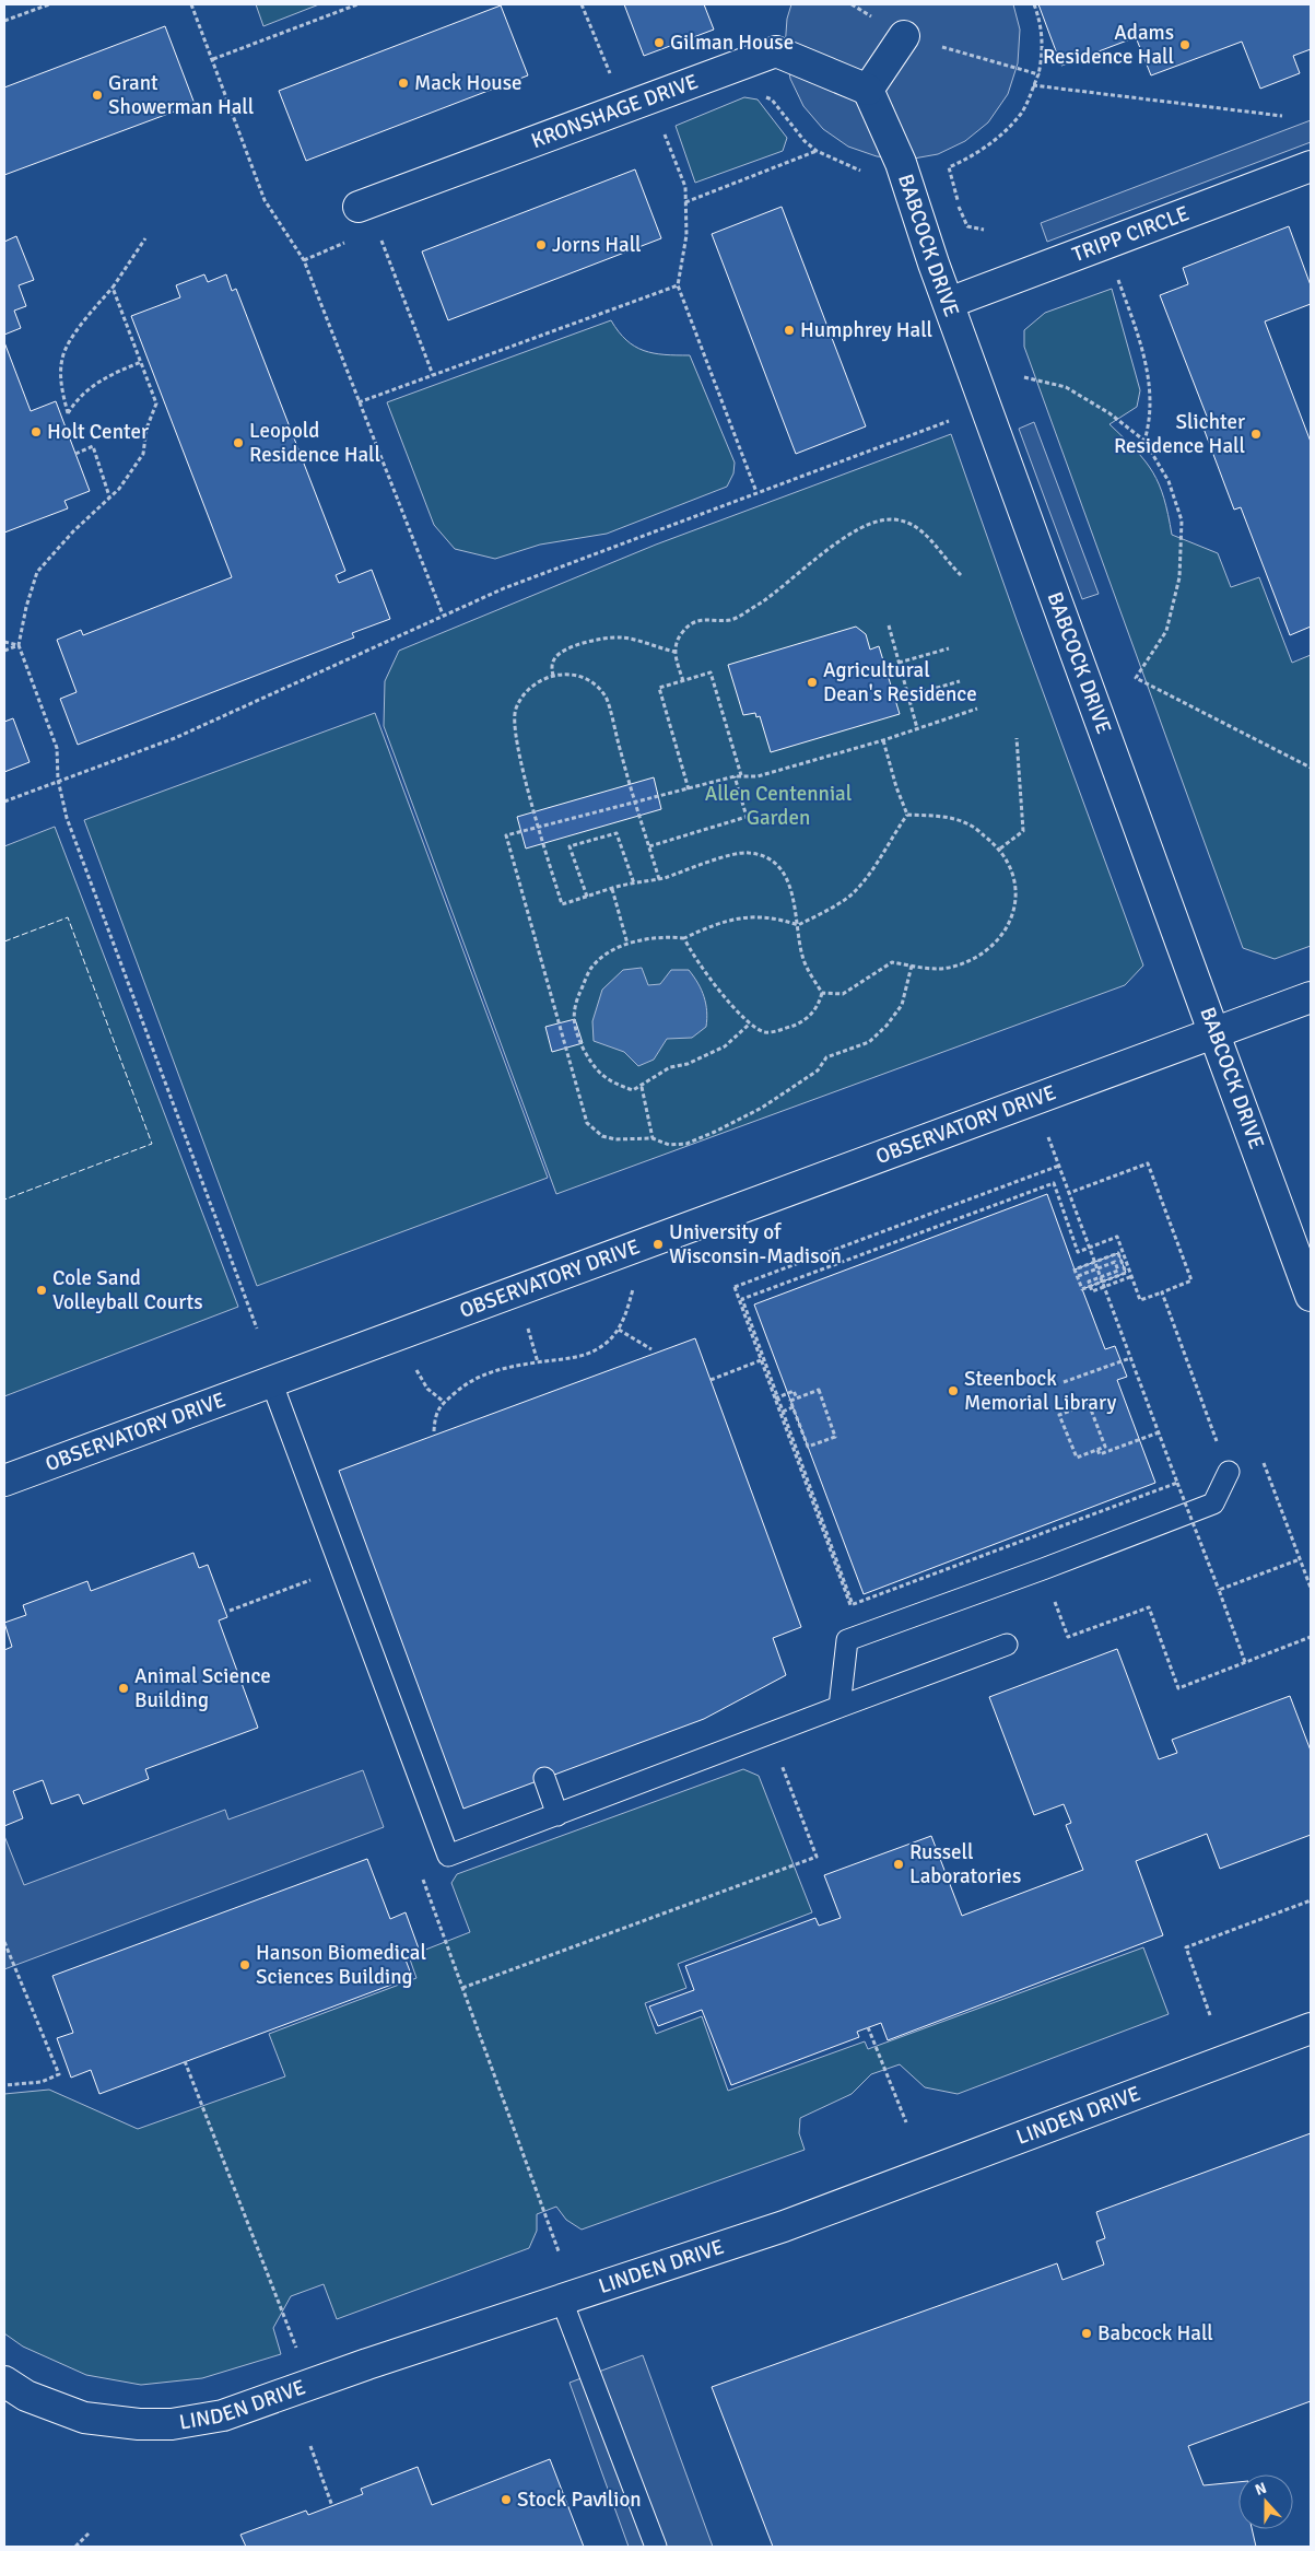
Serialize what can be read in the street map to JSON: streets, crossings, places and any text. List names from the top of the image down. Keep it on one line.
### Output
{"streets":{"street":["KRONSHAGE DRIVE","TRIPP CIRCLE","BABCOCK DRIVE","OBSERVATORY DRIVE","LINDEN DRIVE"]},"crossings":[["KRONSHAGE DRIVE","BABCOCK DRIVE"],["TRIPP CIRCLE","BABCOCK DRIVE"],["BABCOCK DRIVE","OBSERVATORY DRIVE"]],"parks":["Allen Centennial Garden"],"places":["Gilman House","Adams Residence Hall","Mack House","Grant Showerman Hall","Jorns Hall","Humphrey Hall","Holt Center","Slichter Residence Hall","Leopold Residence Hall","Agricultural Dean's Residence","University of Wisconsin-Madison","Cole Sand Volleyball Courts","Steenbock Memorial Library","Animal Science Building","Russell Laboratories","Hanson Biomedical Sciences Building","Babcock Hall","Stock Pavilion"],"north":"top"}
